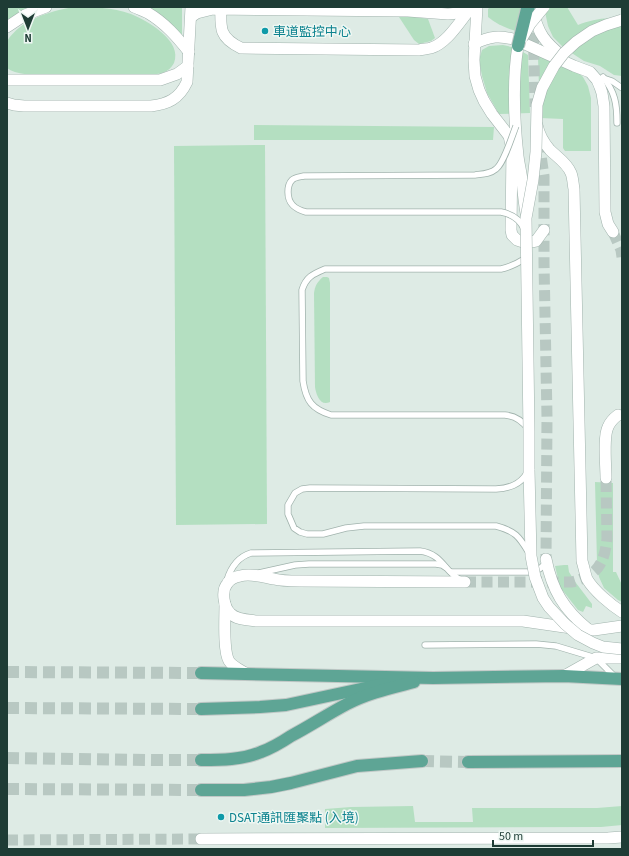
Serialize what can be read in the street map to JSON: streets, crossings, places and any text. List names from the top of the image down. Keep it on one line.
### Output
{"places":["車道監控中心","DSAT通訊匯聚點 (入境)"],"scale_bar":"50 m","north":"bottom"}
